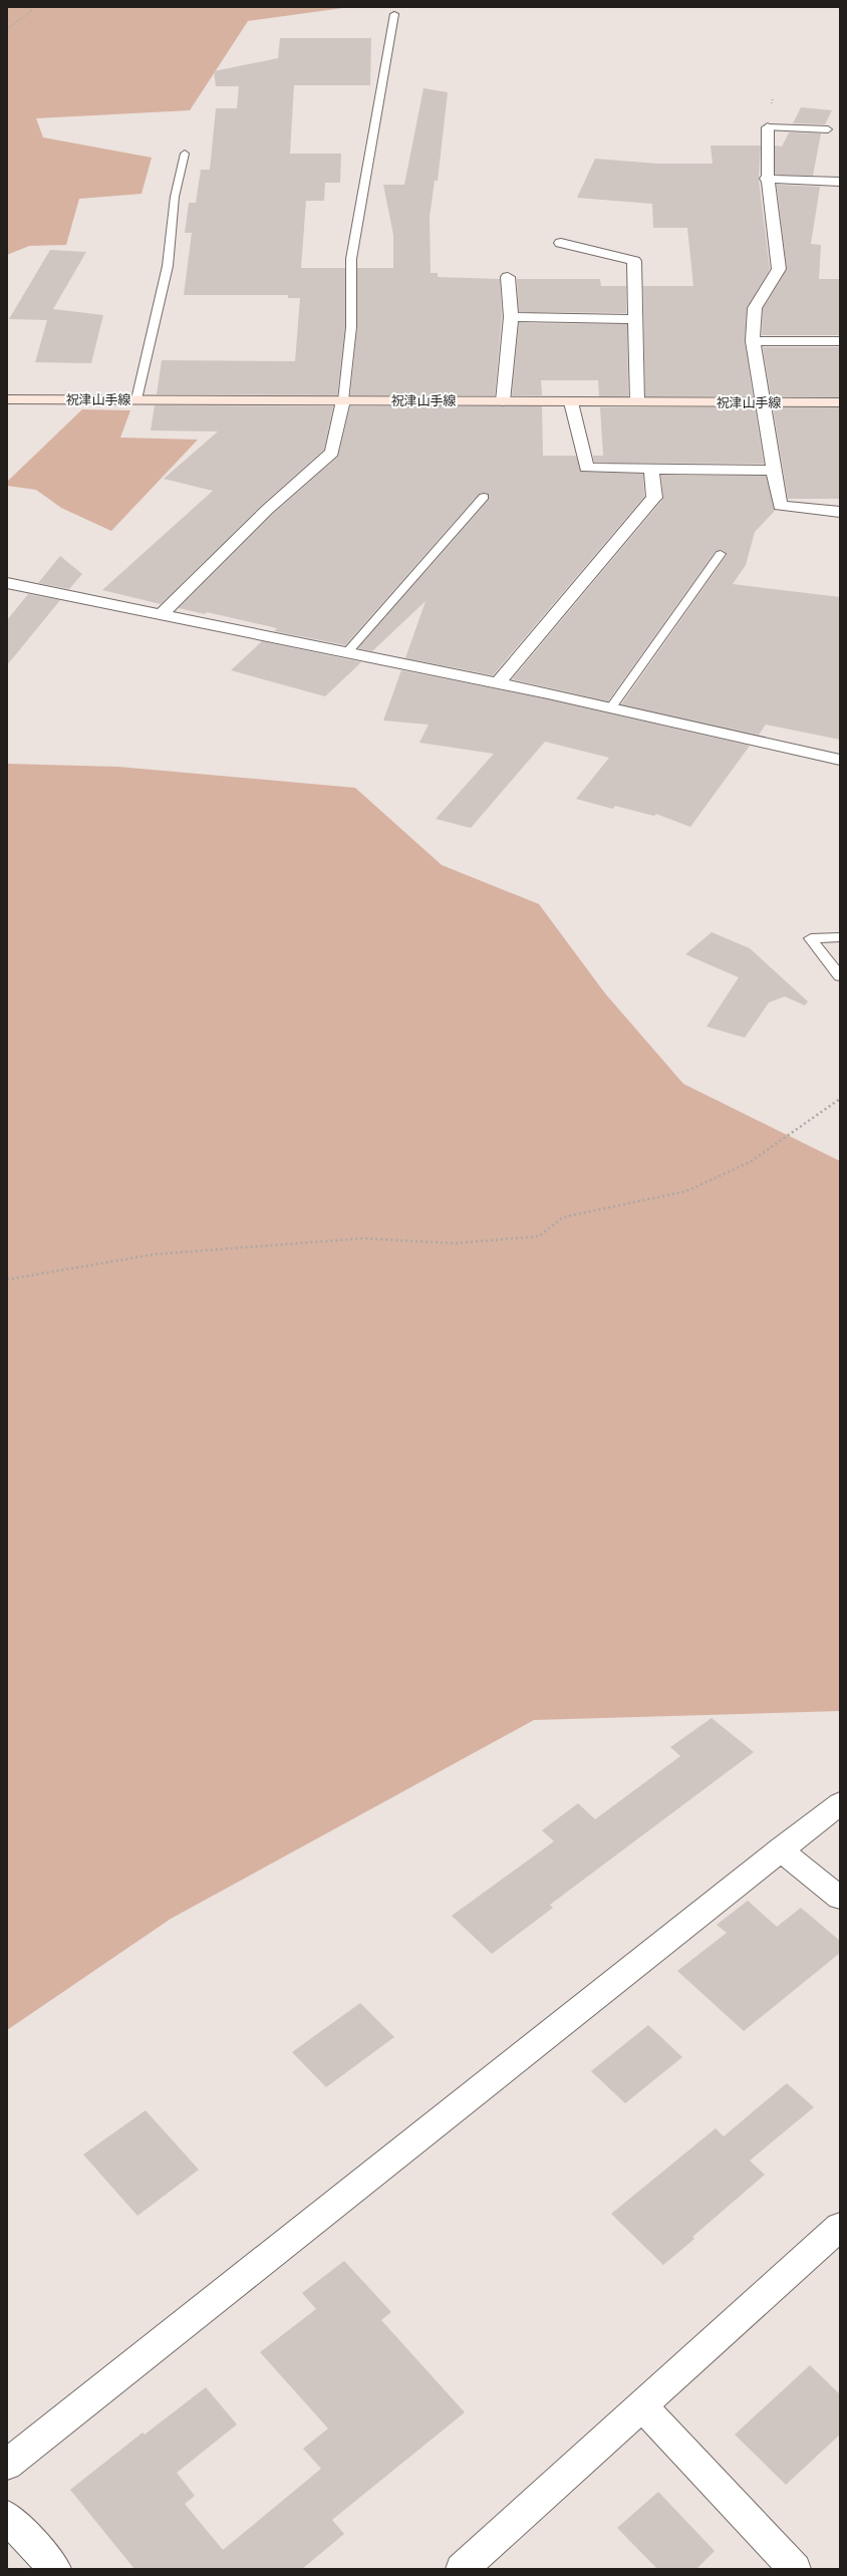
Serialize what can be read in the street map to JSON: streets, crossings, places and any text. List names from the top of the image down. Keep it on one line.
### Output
{"streets":{"street":["祝津山手線"]}}
